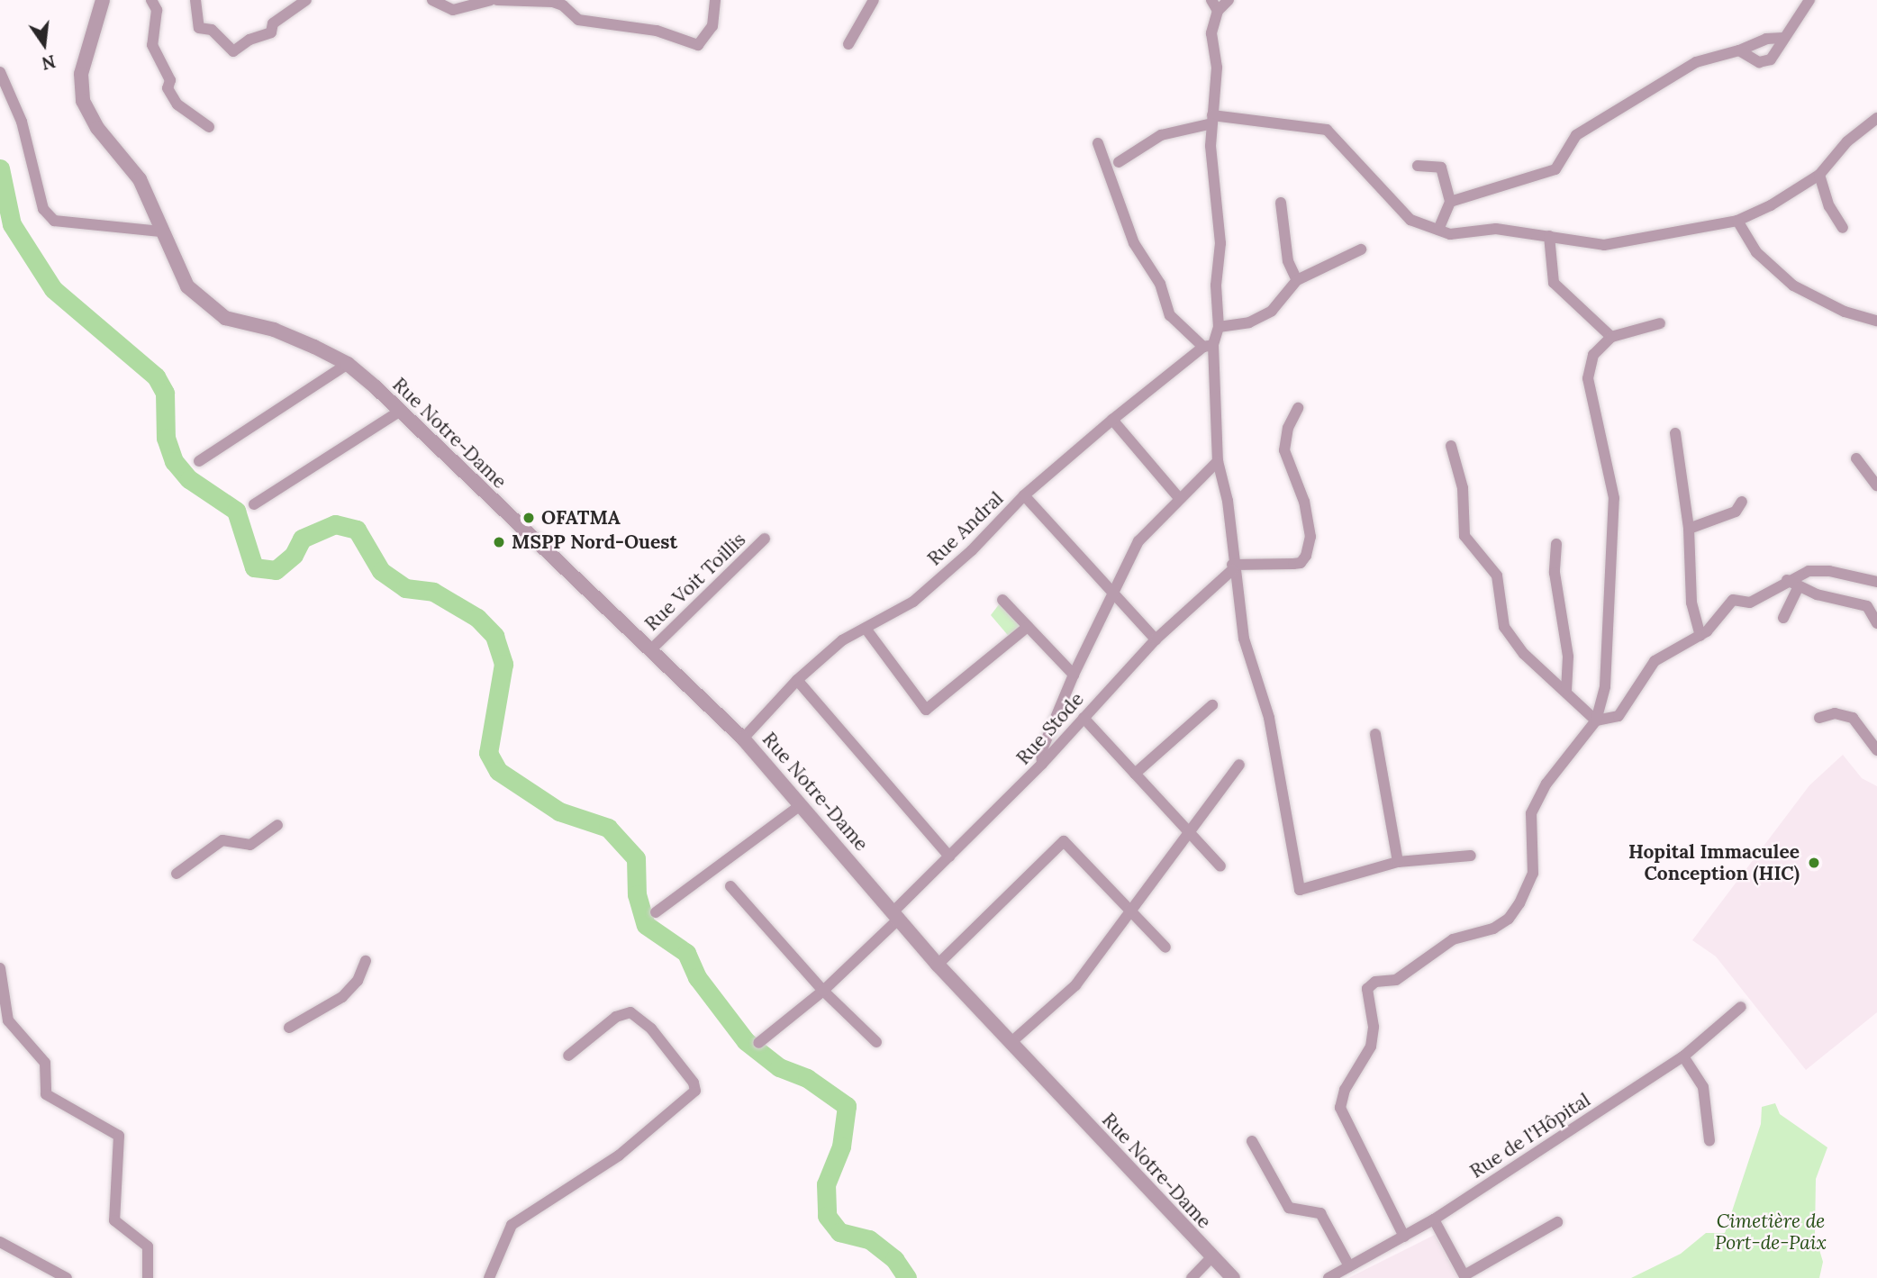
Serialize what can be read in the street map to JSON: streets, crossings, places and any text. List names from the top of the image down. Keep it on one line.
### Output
{"streets":{"street":["Rue Notre-Dame","Rue Andral","Rue Voit Toillis","Rue Stode","Rue de l'Hôpital"]},"crossings":[["Rue Notre-Dame","Rue Andral"],["Rue Notre-Dame","Rue Voit Toillis"],["Rue Notre-Dame","Rue Stode"]],"parks":["Cimetière de Port-de-Paix"],"places":["OFATMA","MSPP Nord-Ouest","Hopital Immaculee Conception (HIC)"],"north":"bottom"}
